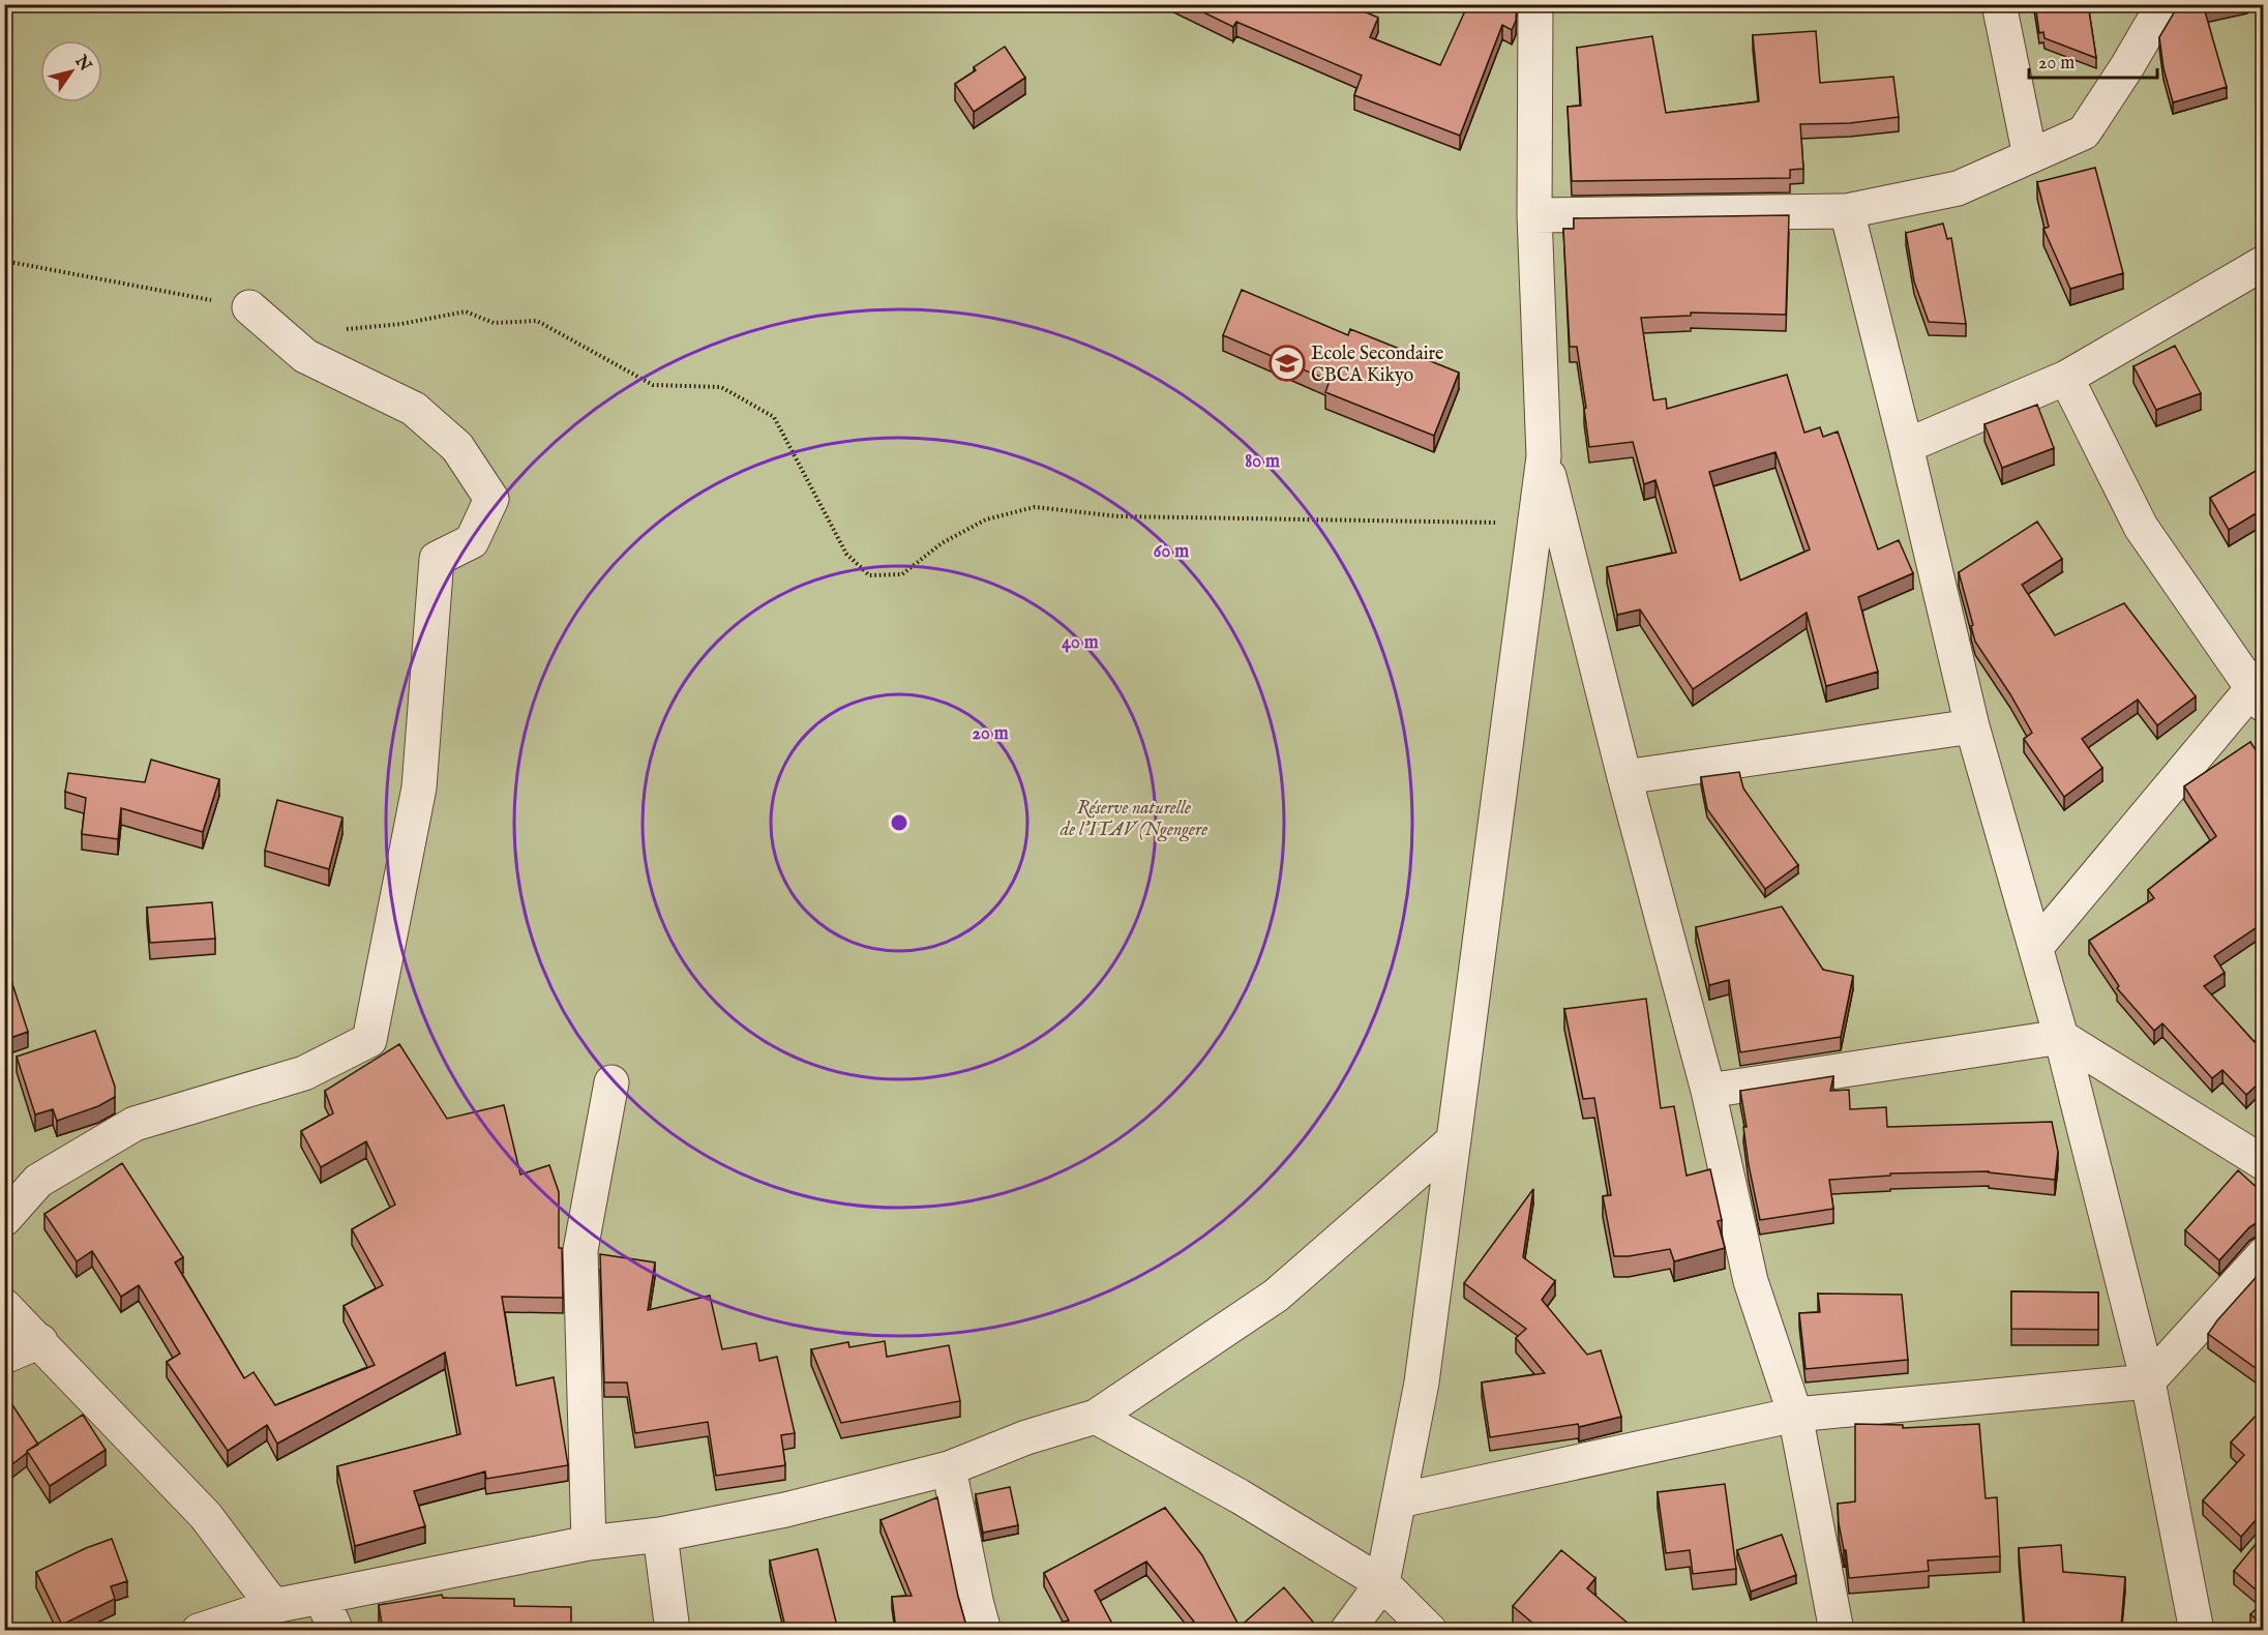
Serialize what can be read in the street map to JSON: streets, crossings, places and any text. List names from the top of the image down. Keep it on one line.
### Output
{"parks":["Réserve naturelle de l'ITAV (Ngengere"],"places":{"school or university":["Ecole Secondaire CBCA Kikyo"]},"scale_bar":"20 m","north":"top right","rings":["80 m","60 m","40 m","20 m"]}
